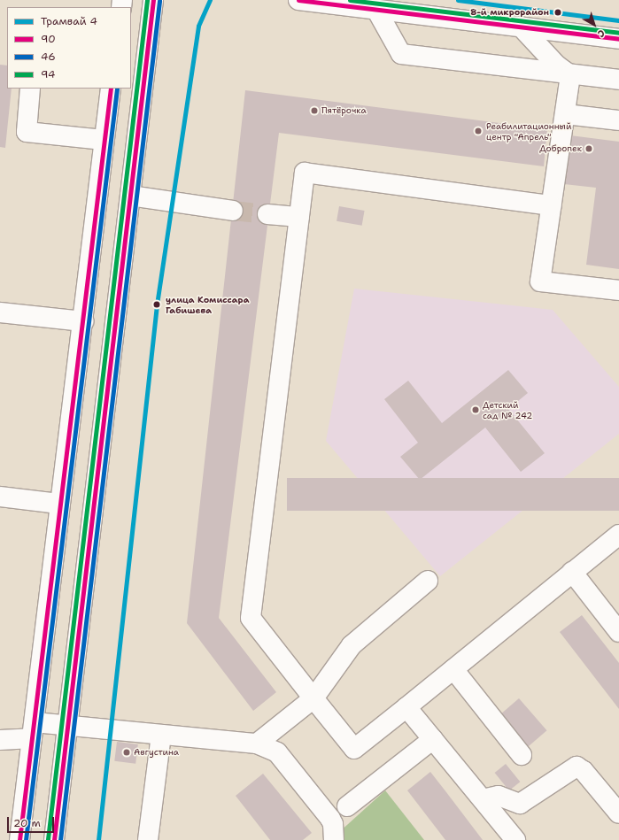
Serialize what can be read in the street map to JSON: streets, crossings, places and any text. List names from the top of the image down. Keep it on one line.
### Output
{"places":["8-й микрорайон","Пятёрочка","Реабилитационный центр \"Апрель\"","Добропек","улица Комиссара Габишева","Детский сад № 242","Августина"],"lines":["tram line 4","transit line 90","transit line 94","transit line 46"],"legend":["Трамвай 4","90","46","94"],"scale_bar":"20 m","north":"bottom right"}
